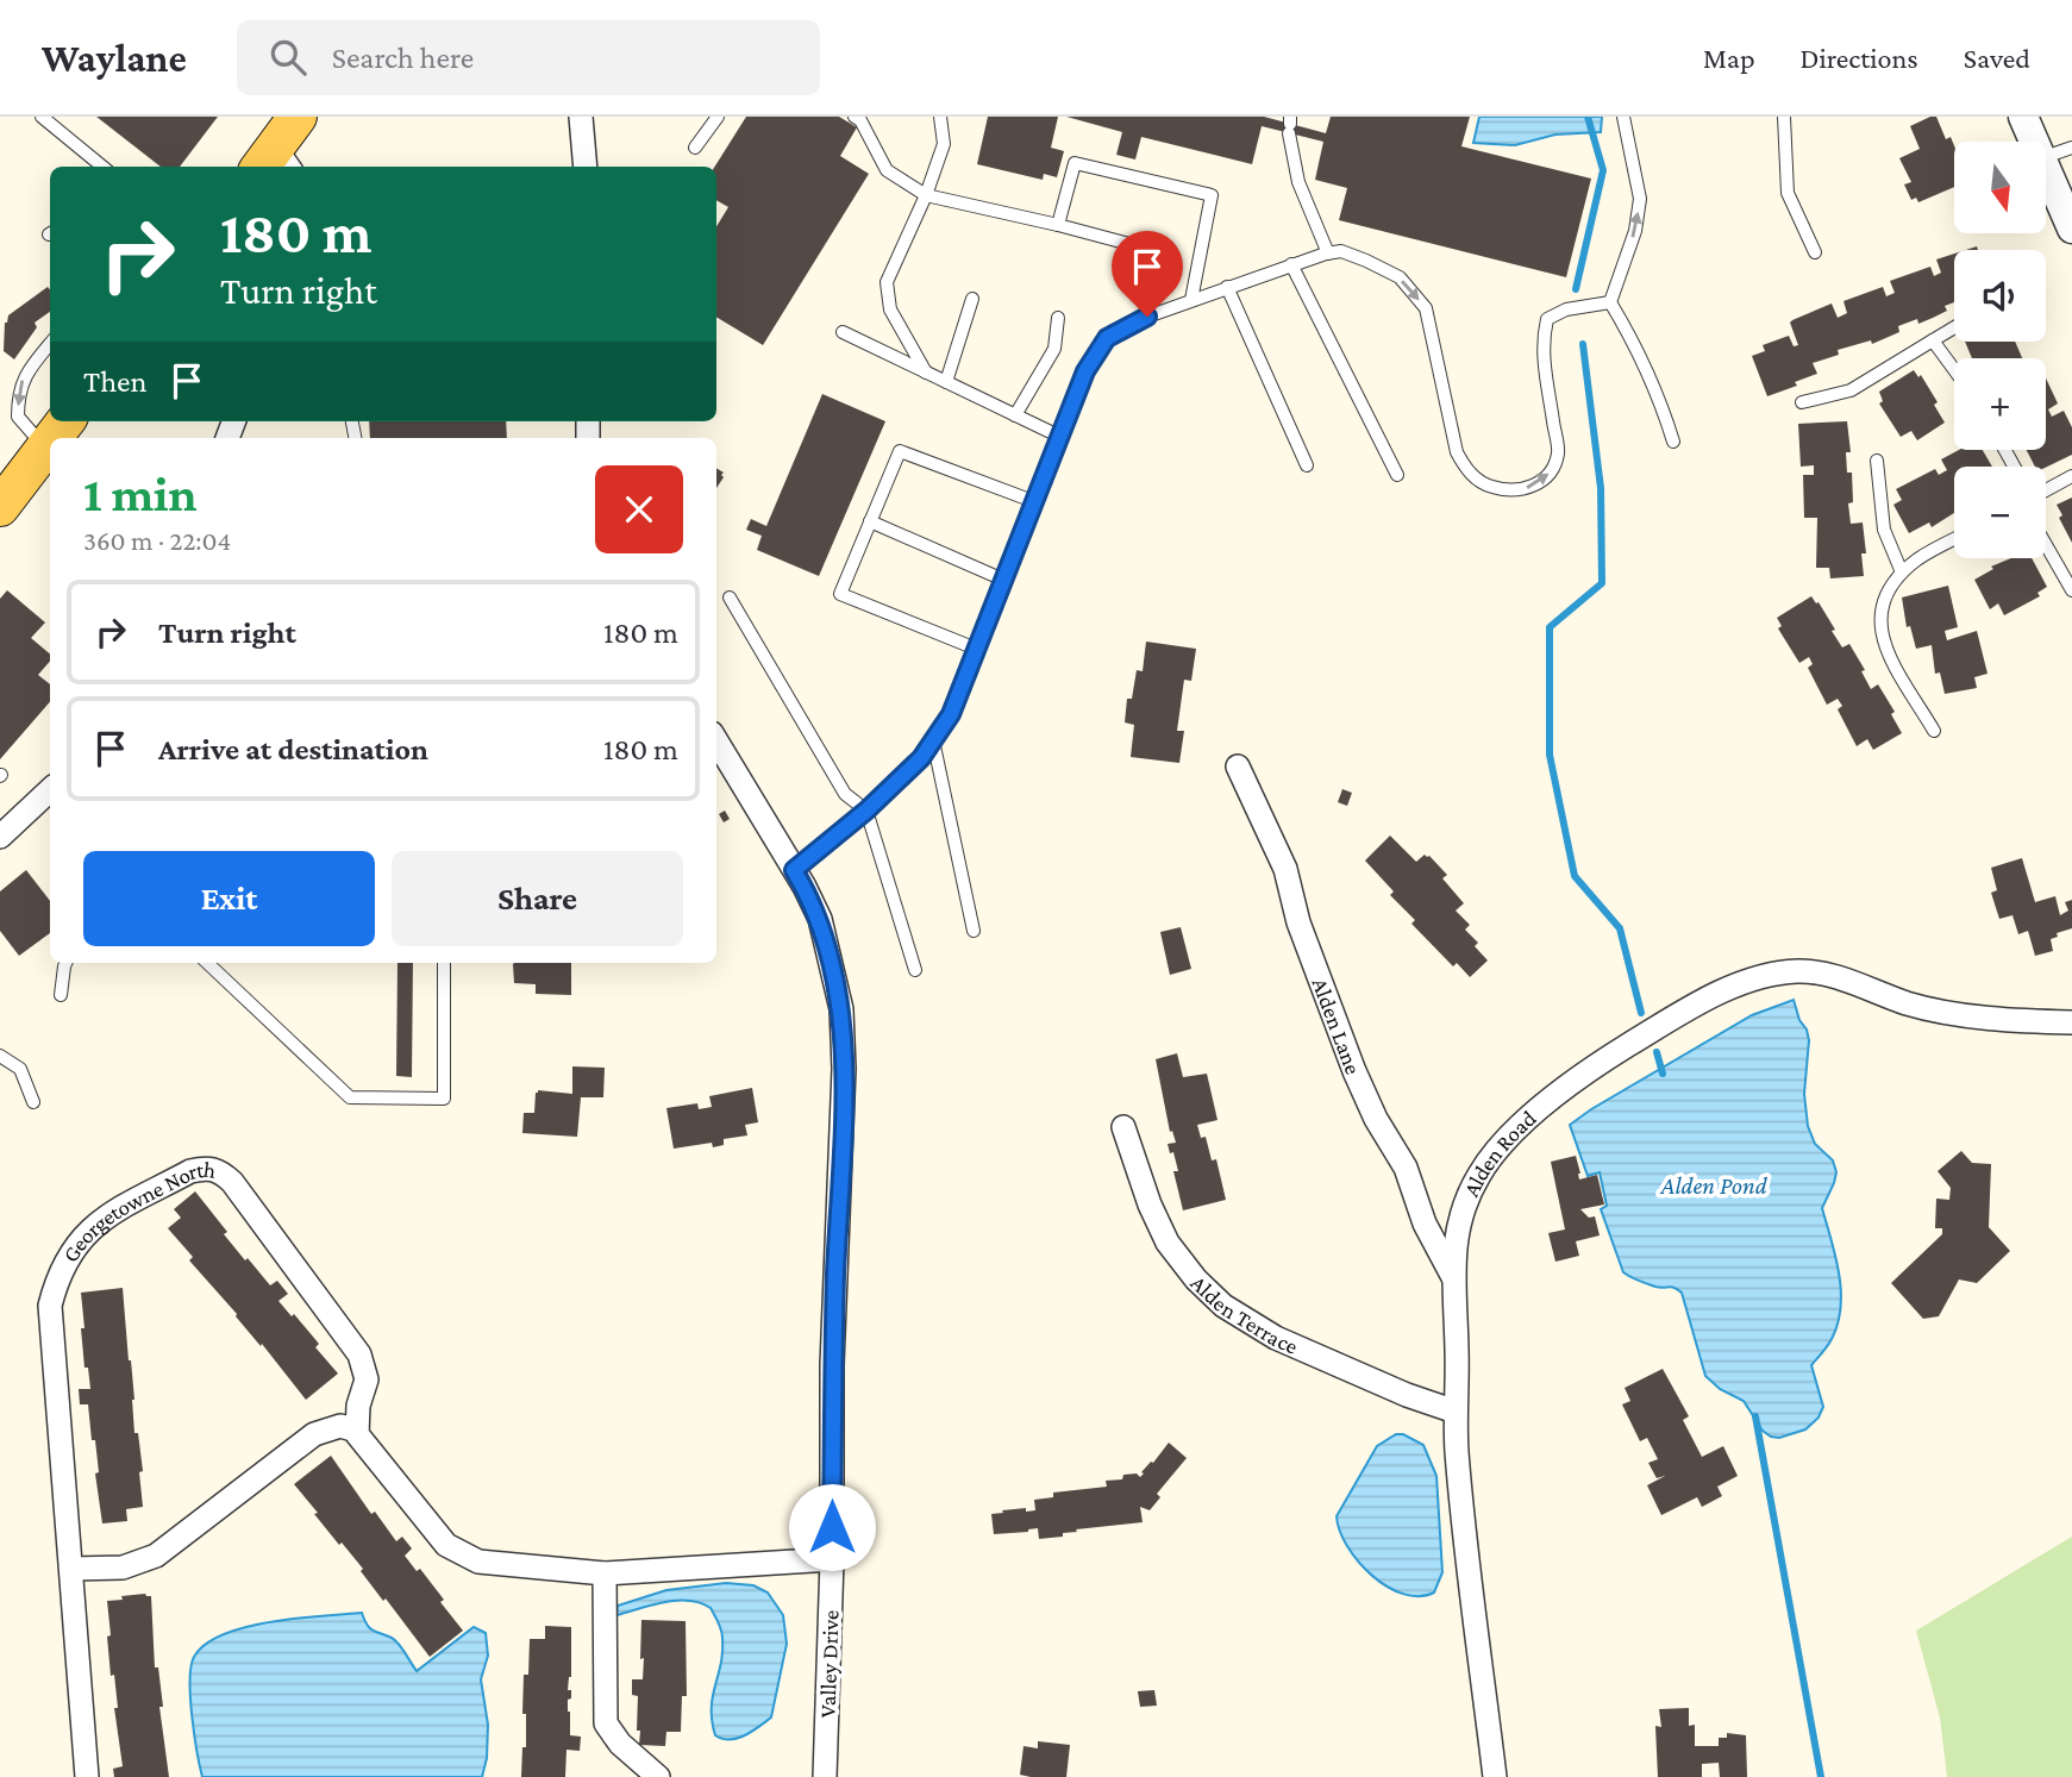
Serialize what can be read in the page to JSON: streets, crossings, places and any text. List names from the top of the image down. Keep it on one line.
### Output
{"streets":{"street":["Alden Lane","Alden Road","Georgetowne North","Alden Terrace","Valley Drive"]},"crossings":[["Alden Lane","Alden Road"],["Alden Road","Alden Terrace"]],"water":["Alden Pond"],"north":"bottom","page":{"header":"Waylane","search":"Search here","nav":["Map","Directions","Saved"],"map_buttons":["+","−"],"turn":["180 m","Turn right"],"then":"Then","heading":["1 min","360 m · 22:04"],"list":[{"name":"Turn right","value":"180 m"},{"name":"Arrive at destination","value":"180 m"}],"buttons":["Exit","Share"]}}
